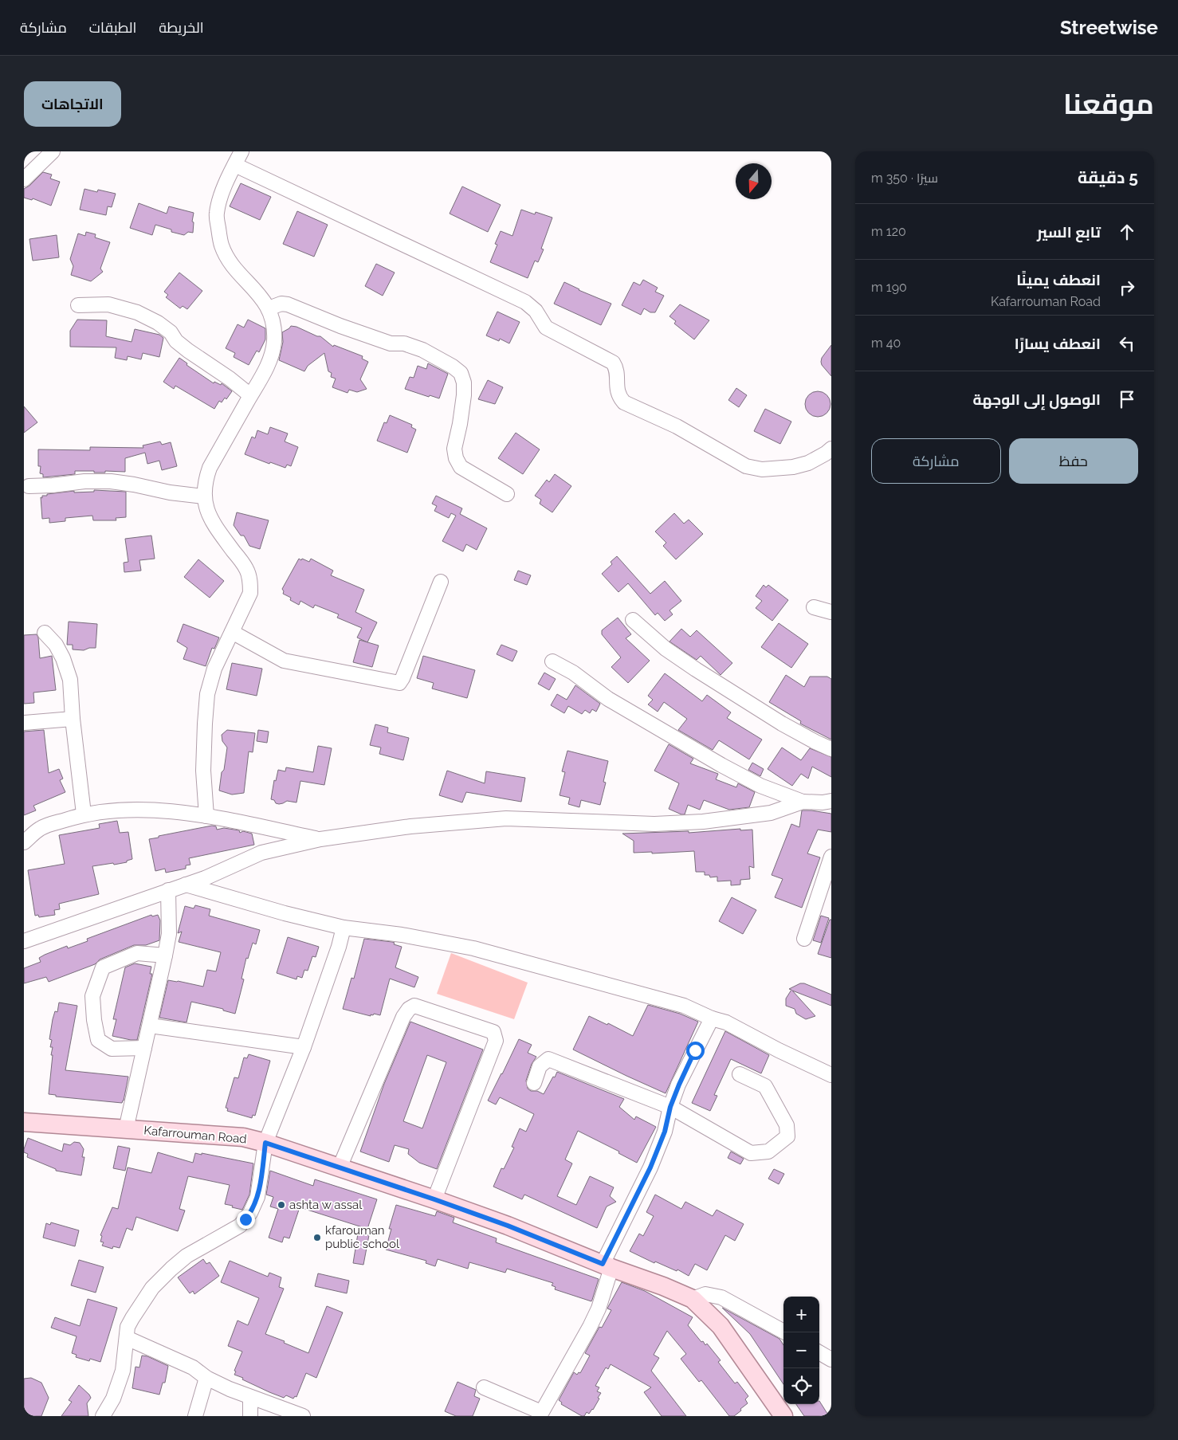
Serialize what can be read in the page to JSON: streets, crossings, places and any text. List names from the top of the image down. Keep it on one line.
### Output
{"streets":{"main road":["Kafarrouman Road"]},"places":["ashta w assal","kfarouman public school"],"north":"bottom","page":{"header":"Streetwise","nav":["الخريطة","الطبقات","مشاركة"],"title":"موقعنا","buttons":["الاتجاهات",["حفظ","مشاركة"]],"heading":["5 دقيقة","سيرًا · 350 m"],"list":[["تابع السير","120 m"],["انعطف يمينًا","Kafarrouman Road","190 m"],["انعطف يسارًا","40 m"],"الوصول إلى الوجهة"],"map_buttons":["+","−"]}}
